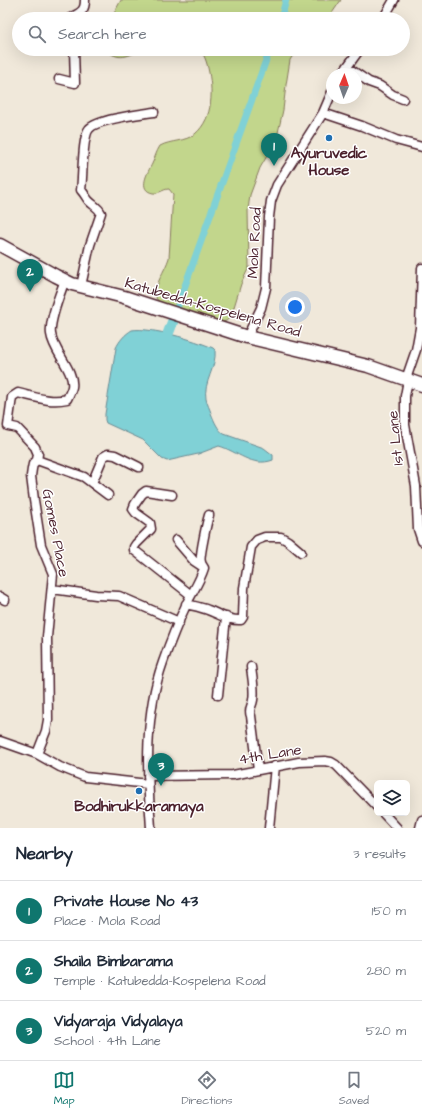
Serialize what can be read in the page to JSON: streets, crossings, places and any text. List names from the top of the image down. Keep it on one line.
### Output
{"streets":{"main road":["Katubedda-Kospelena Road"],"street":["Mola Road","1st Lane","Gomes Place","4th Lane"]},"crossings":[["Mola Road","Katubedda-Kospelena Road"],["Katubedda-Kospelena Road","1st Lane"],["Gomes Place","4th Lane"]],"places":["Ayuruvedic House","Bodhirukkaramaya"],"north":"top","page":{"search":"Search here","pins":["1","2","3"],"heading":["Nearby","3 results"],"list":[{"mark":"1","name":"Private House No 43","note":"Place · Mola Road","value":"150 m"},{"mark":"2","name":"Shaila Bimbarama","note":"Temple · Katubedda-Kospelena Road","value":"280 m"},{"mark":"3","name":"Vidyaraja Vidyalaya","note":"School · 4th Lane","value":"520 m"}],"nav":["Map","Directions","Saved"]}}
